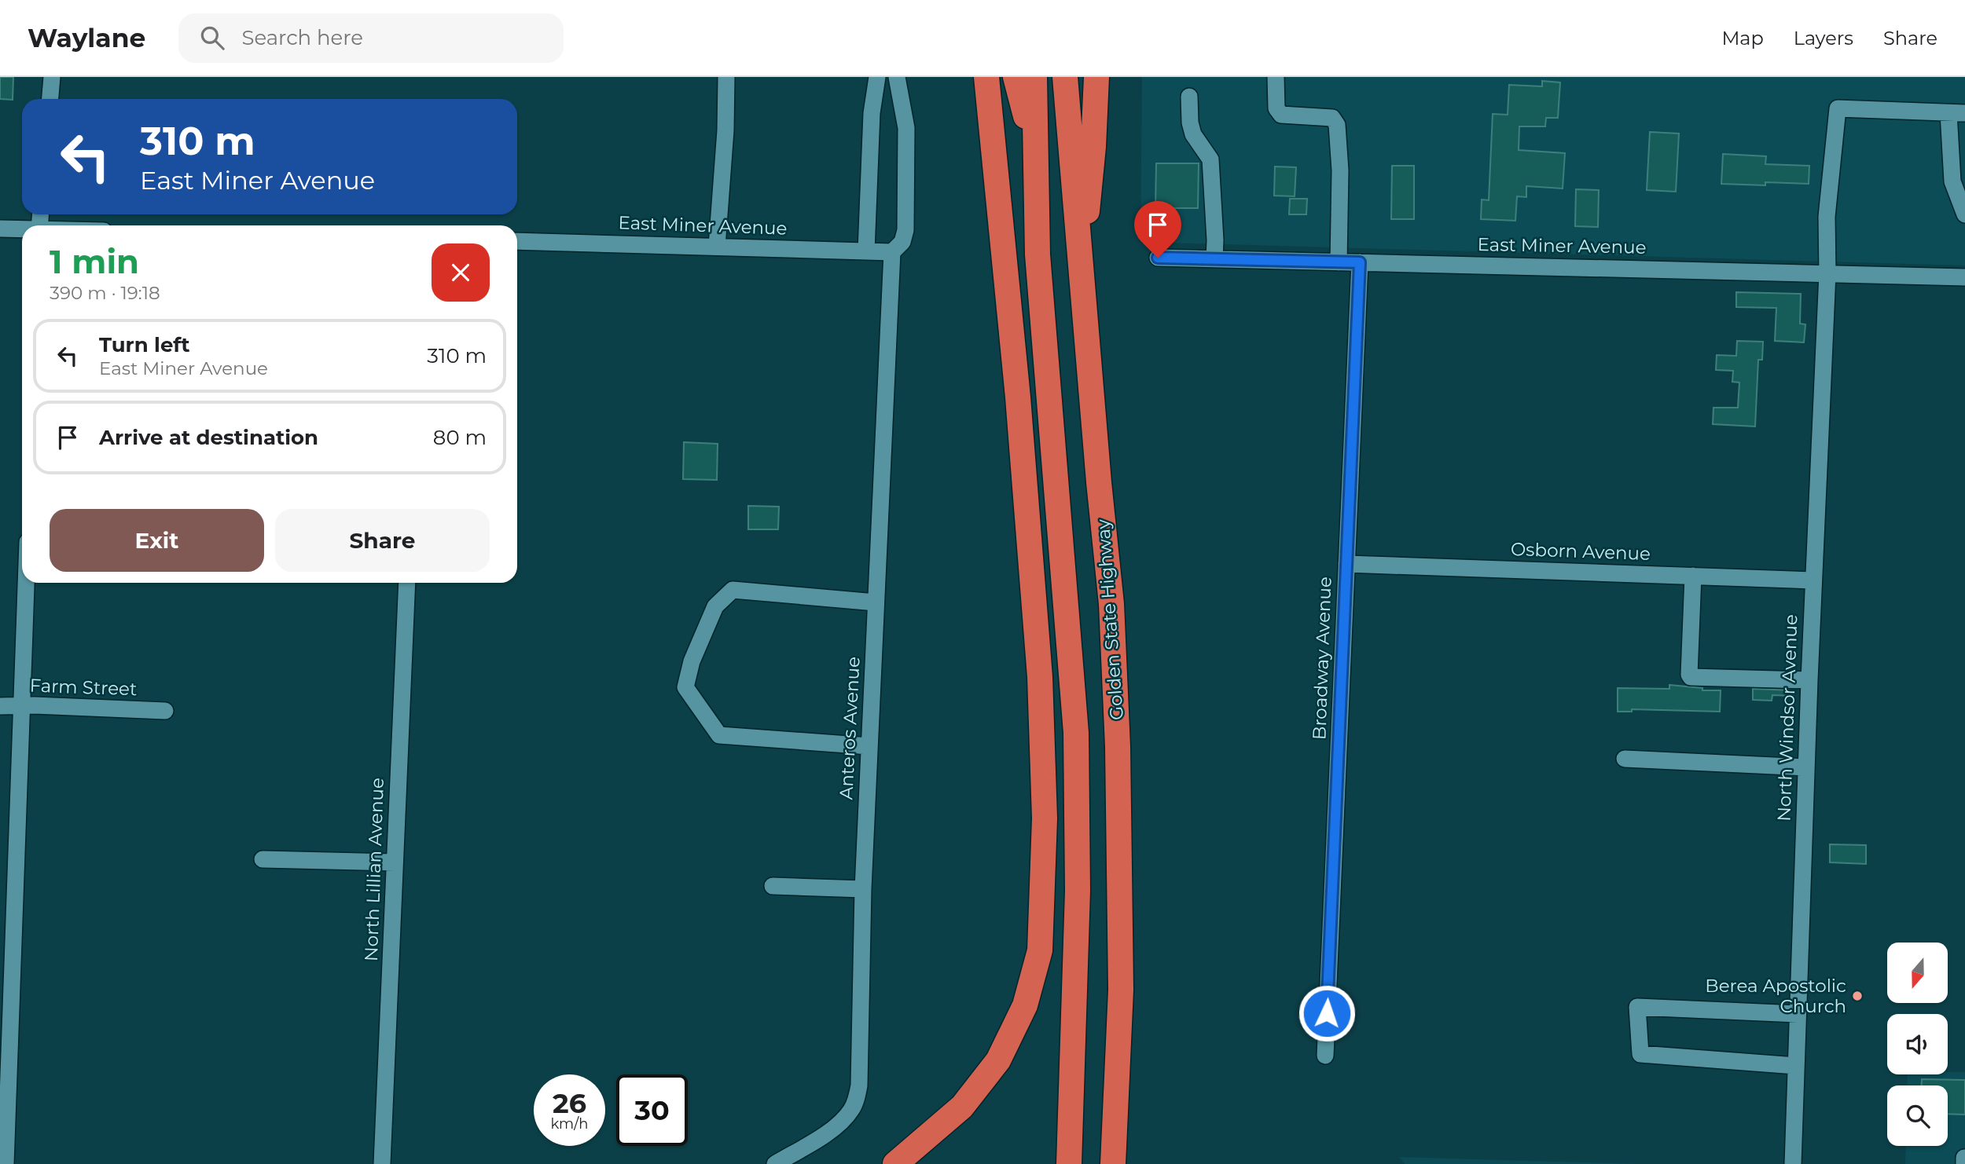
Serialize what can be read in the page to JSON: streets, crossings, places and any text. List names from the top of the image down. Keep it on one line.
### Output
{"streets":{"highway":["Golden State Highway"],"street":["East Miner Avenue","Osborn Avenue","Broadway Avenue","Farm Street","North Windsor Avenue","Anteros Avenue","North Lillian Avenue"]},"crossings":[["East Miner Avenue","Broadway Avenue"],["East Miner Avenue","North Windsor Avenue"],["East Miner Avenue","Anteros Avenue"],["Osborn Avenue","Broadway Avenue"],["Osborn Avenue","North Windsor Avenue"]],"places":["Berea Apostolic Church"],"north":"bottom","page":{"header":"Waylane","search":"Search here","nav":["Map","Layers","Share"],"turn":["310 m","East Miner Avenue"],"heading":["1 min","390 m · 19:18"],"list":[{"name":"Turn left","note":"East Miner Avenue","value":"310 m"},{"name":"Arrive at destination","value":"80 m"}],"buttons":["Exit","Share"],"speed":"26 km/h","limit":"30"}}
